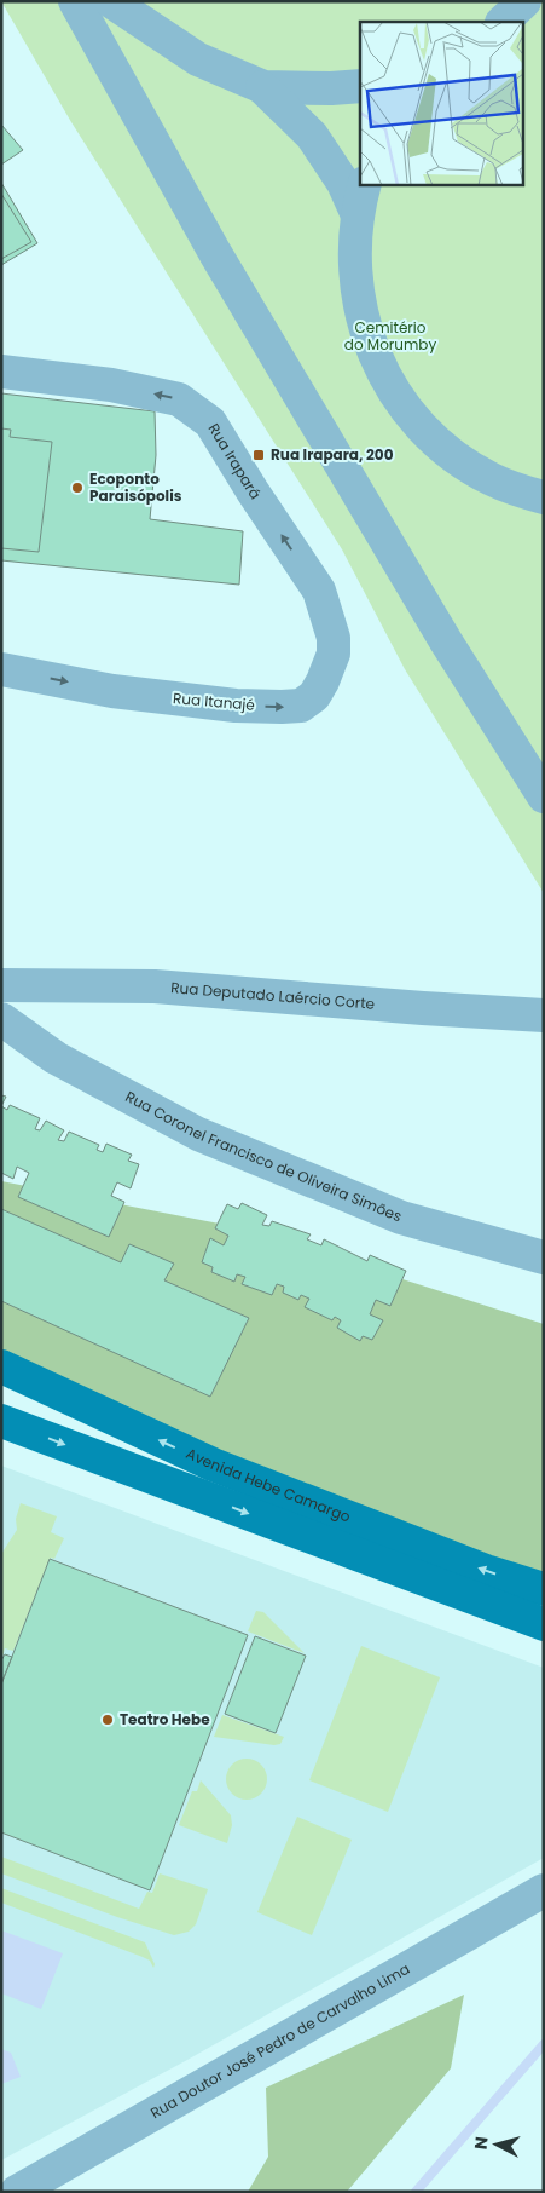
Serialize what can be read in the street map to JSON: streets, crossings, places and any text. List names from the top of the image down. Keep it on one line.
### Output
{"streets":{"main road":["Avenida Hebe Camargo"],"street":["Rua Irapará","Rua Itanajé","Rua Deputado Laércio Corte","Rua Coronel Francisco de Oliveira Simões","Rua Doutor José Pedro de Carvalho Lima"]},"crossings":[["Rua Irapará","Rua Itanajé"]],"parks":["Cemitério do Morumby"],"places":{"transit":["Rua Irapara, 200"],"other":["Ecoponto Paraisópolis","Teatro Hebe"]},"north":"left"}
